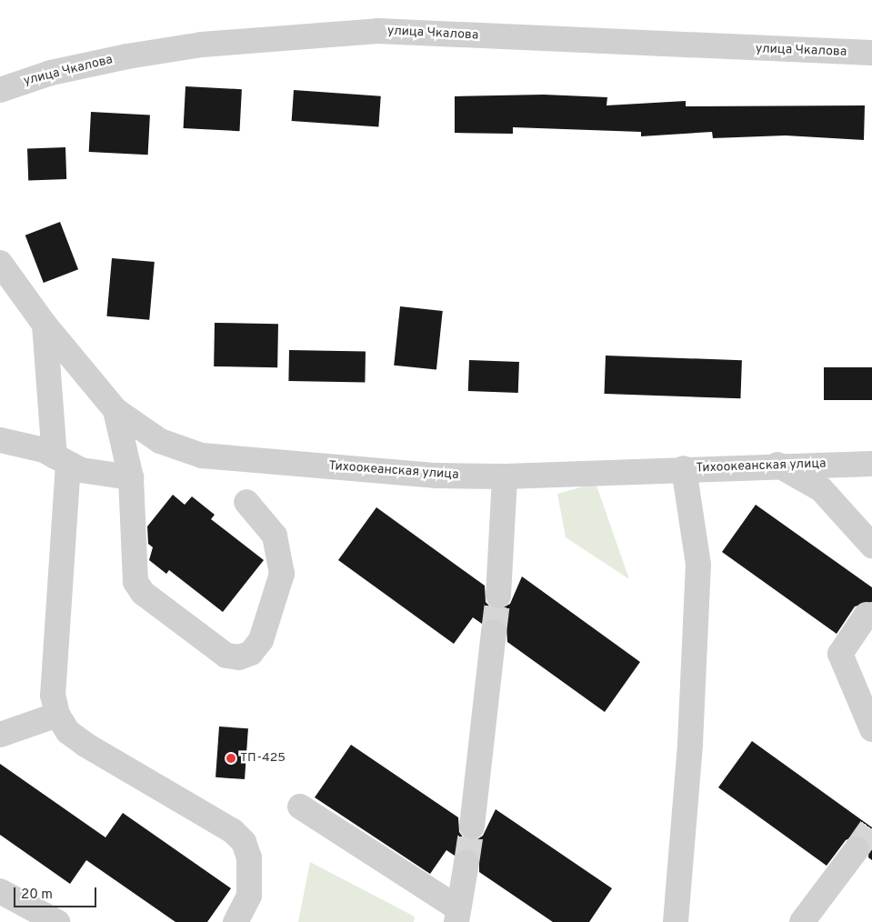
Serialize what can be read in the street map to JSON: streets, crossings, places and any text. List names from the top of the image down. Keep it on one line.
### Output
{"streets":{"street":["улица Чкалова","Тихоокеанская улица"]},"places":["ТП-425"],"scale_bar":"20 m"}
